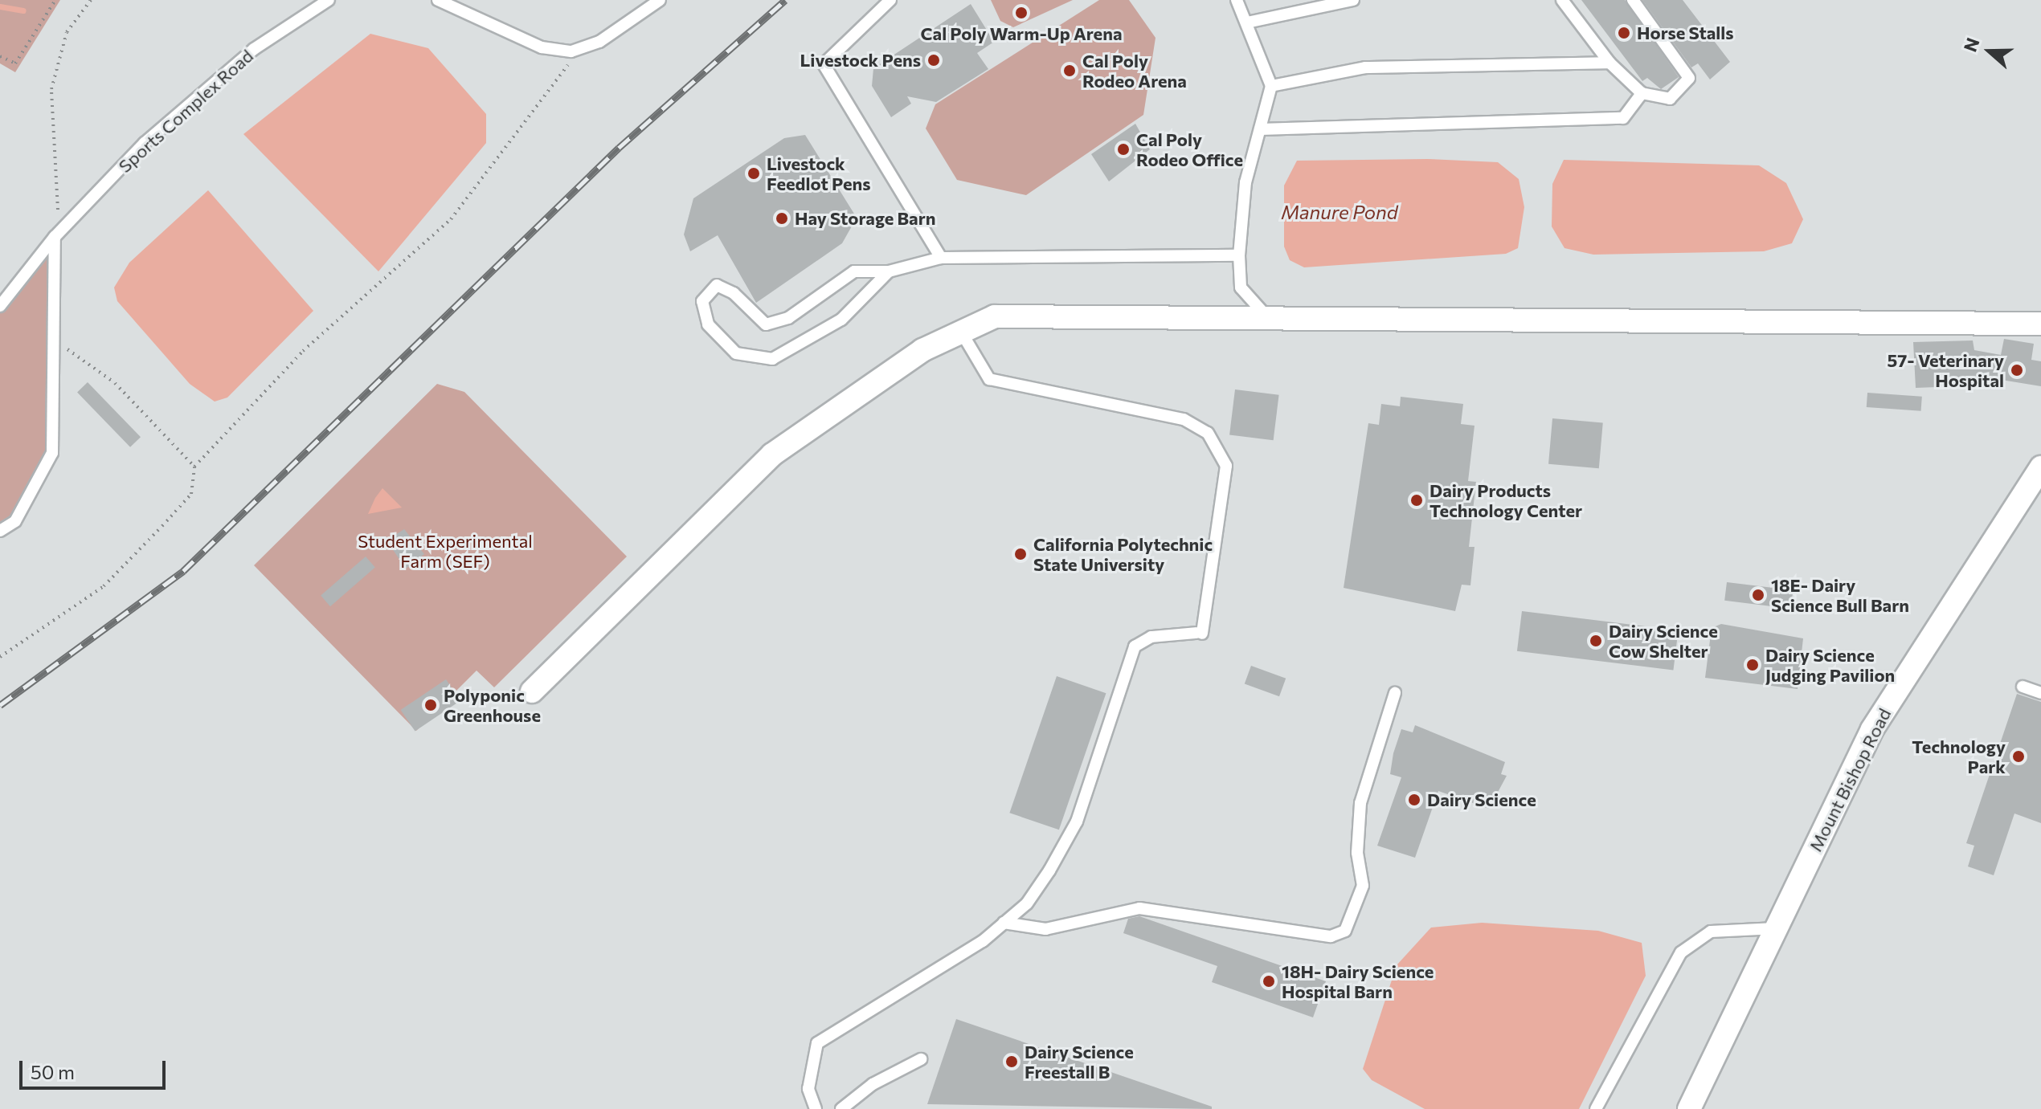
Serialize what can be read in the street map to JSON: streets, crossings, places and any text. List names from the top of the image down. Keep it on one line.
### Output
{"streets":{"street":["Mount Bishop Road"],"lane":["Sports Complex Road"]},"water":["Manure Pond"],"parks":["Student Experimental Farm (SEF)"],"places":["Cal Poly Warm-Up Arena","Horse Stalls","Livestock Pens","Cal Poly Rodeo Arena","Cal Poly Rodeo Office","Livestock Feedlot Pens","Hay Storage Barn","57- Veterinary Hospital","Dairy Products Technology Center","California Polytechnic State University","18E- Dairy Science Bull Barn","Dairy Science Cow Shelter","Dairy Science Judging Pavilion","Polyponic Greenhouse","Technology Park","Dairy Science","18H- Dairy Science Hospital Barn","Dairy Science Freestall B"],"scale_bar":"50 m","north":"left"}
